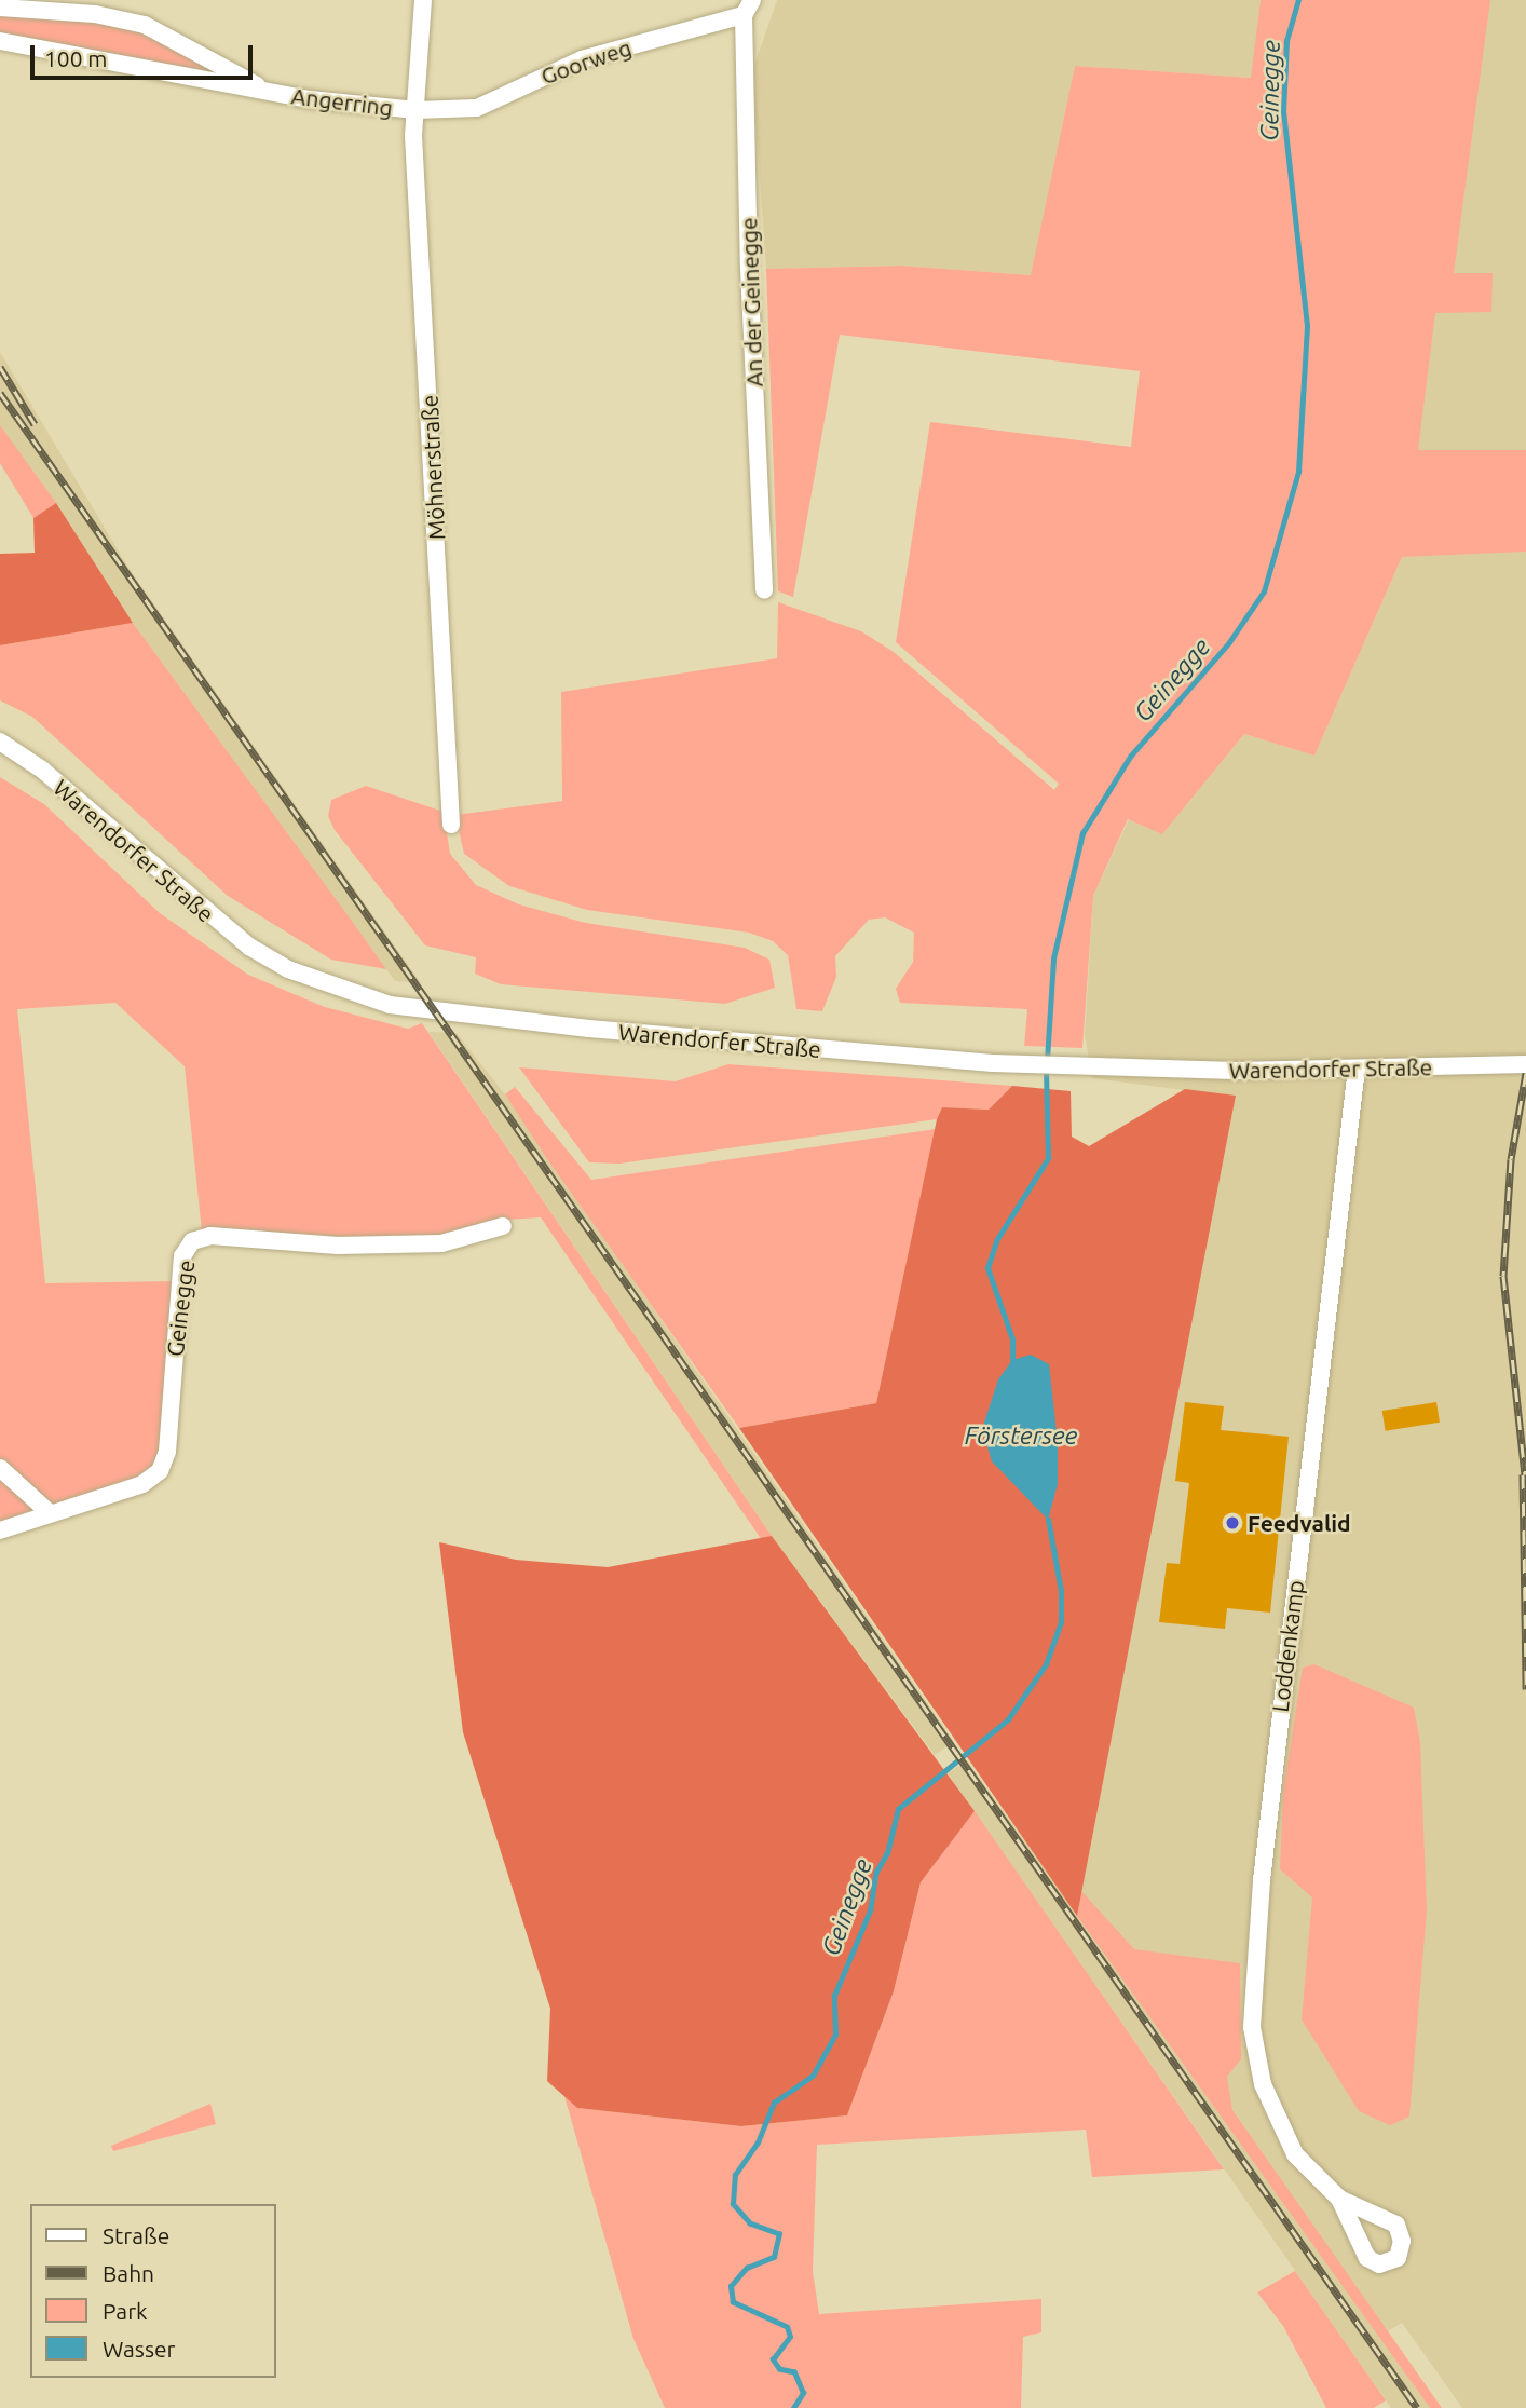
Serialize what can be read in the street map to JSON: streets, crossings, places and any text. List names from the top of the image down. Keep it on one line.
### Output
{"streets":{"street":["Goorweg","Angerring","An der Geinegge","Möhnerstraße","Warendorfer Straße","Geinegge","Loddenkamp"]},"crossings":[["Goorweg","Angerring"],["Goorweg","An der Geinegge"],["Goorweg","Möhnerstraße"],["Angerring","Möhnerstraße"],["Warendorfer Straße","Loddenkamp"]],"water":["Geinegge","Förstersee"],"places":["Feedvalid"],"legend":["Straße","Bahn","Park","Wasser"],"scale_bar":"100 m"}
